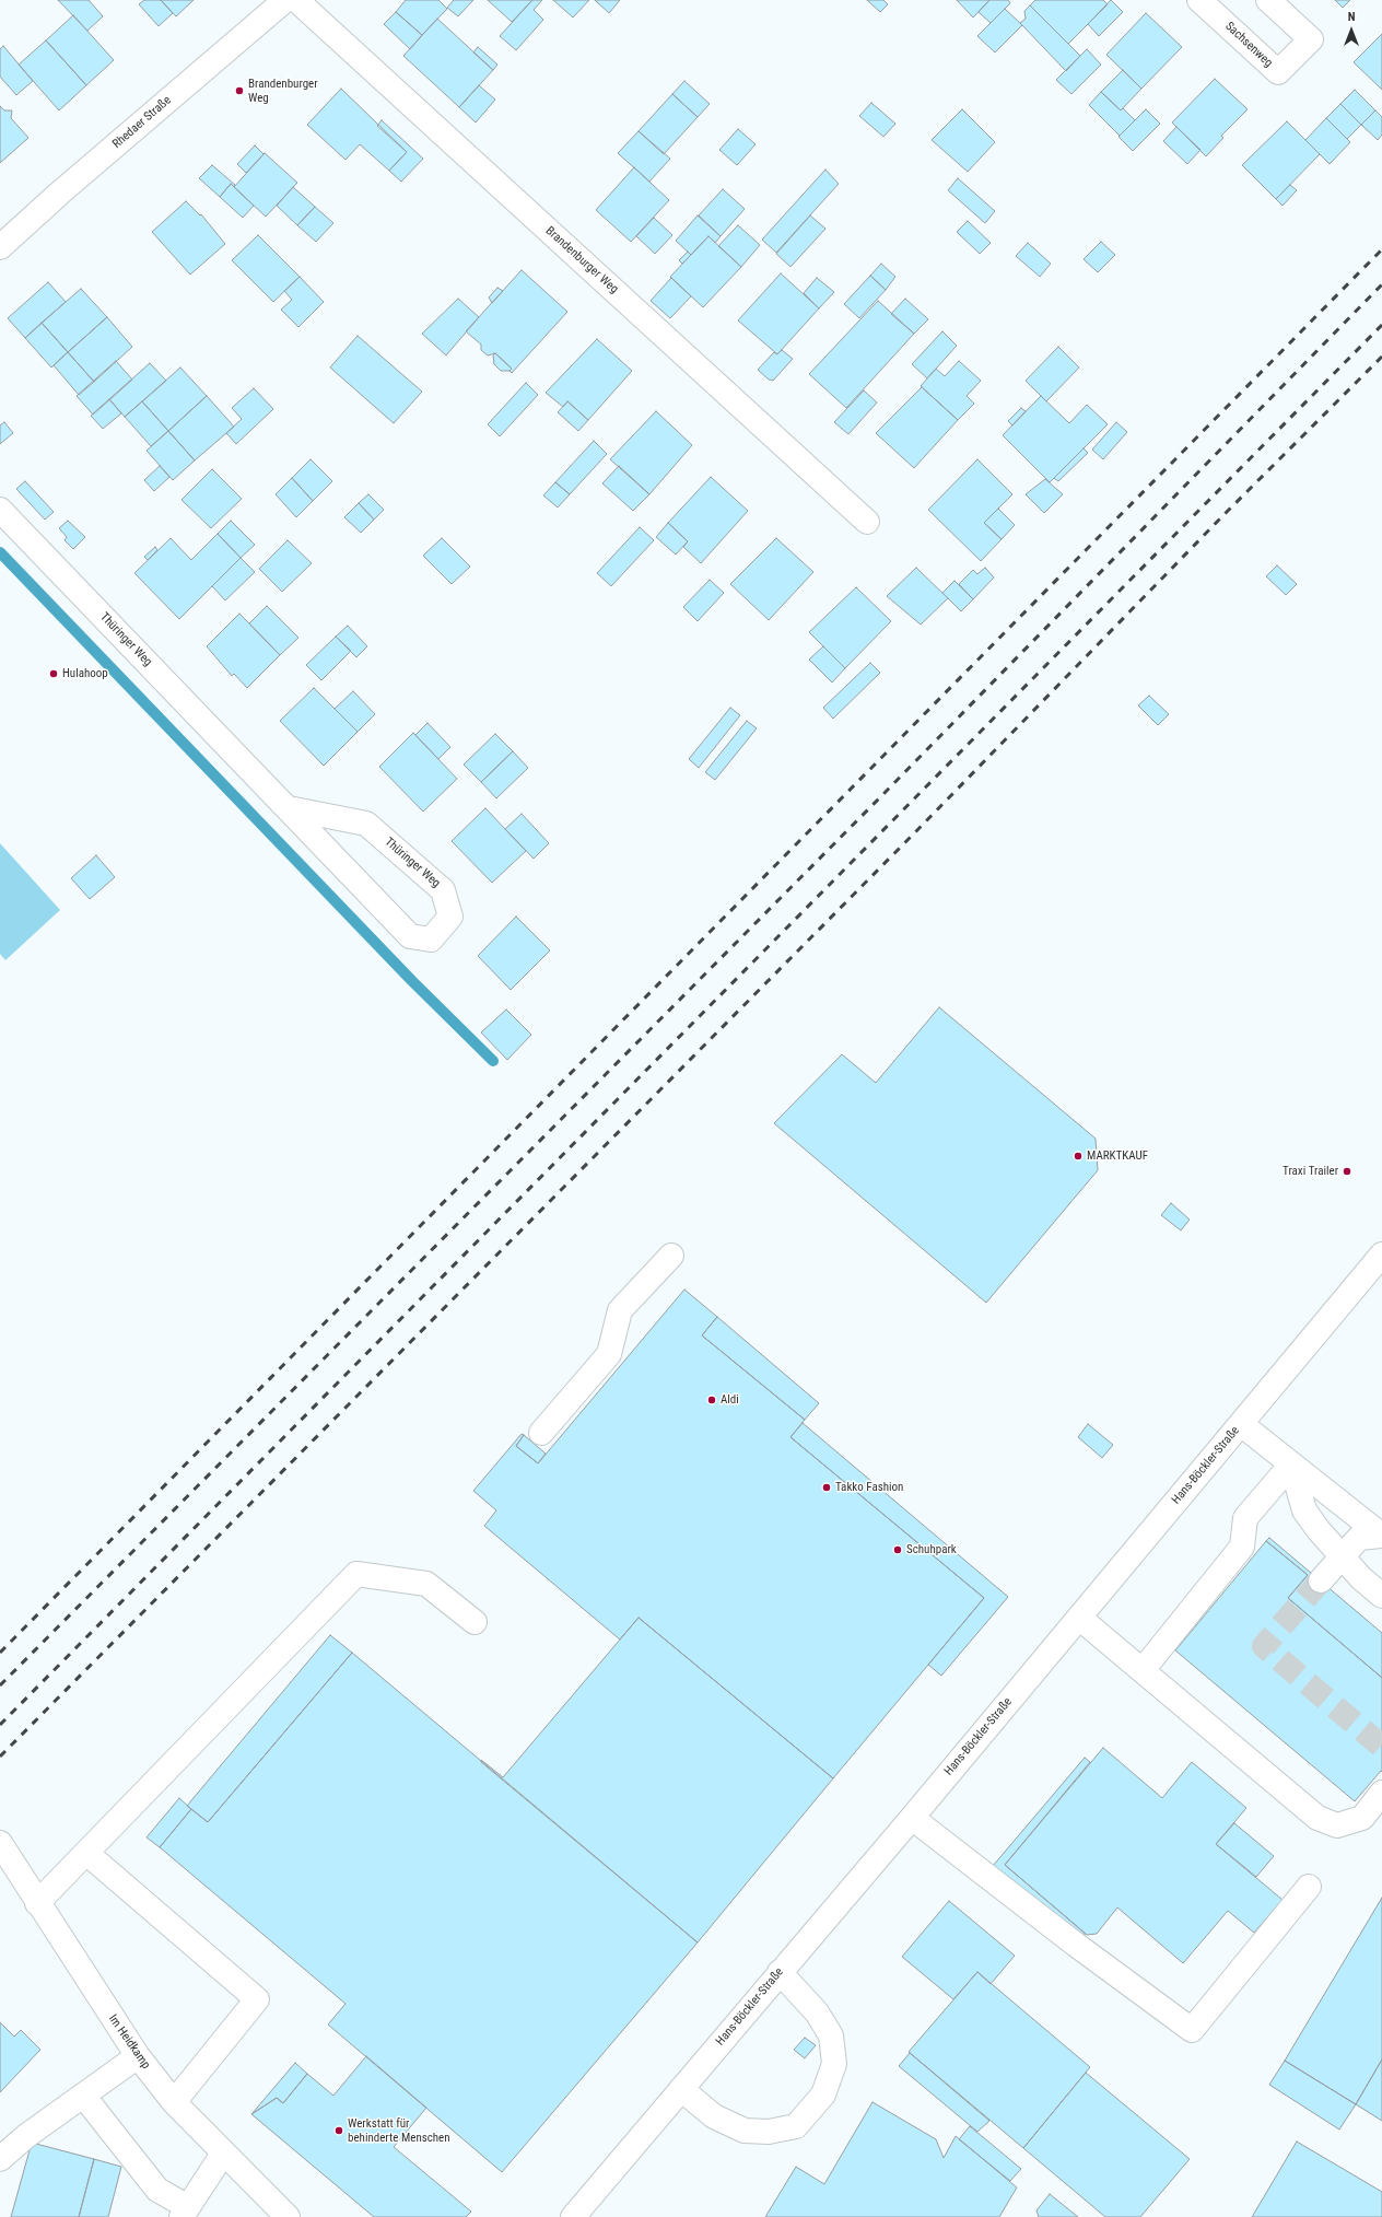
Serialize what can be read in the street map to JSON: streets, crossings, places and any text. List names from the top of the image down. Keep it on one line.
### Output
{"streets":{"street":["Sachsenweg","Rhedaer Straße","Brandenburger Weg","Thüringer Weg","Hans-Böckler-Straße","Im Heidkamp"]},"places":["Brandenburger Weg","Hulahoop","MARKTKAUF","Traxi Trailer","Aldi","Takko Fashion","Schuhpark","Werkstatt für behinderte Menschen"],"north":"top"}
